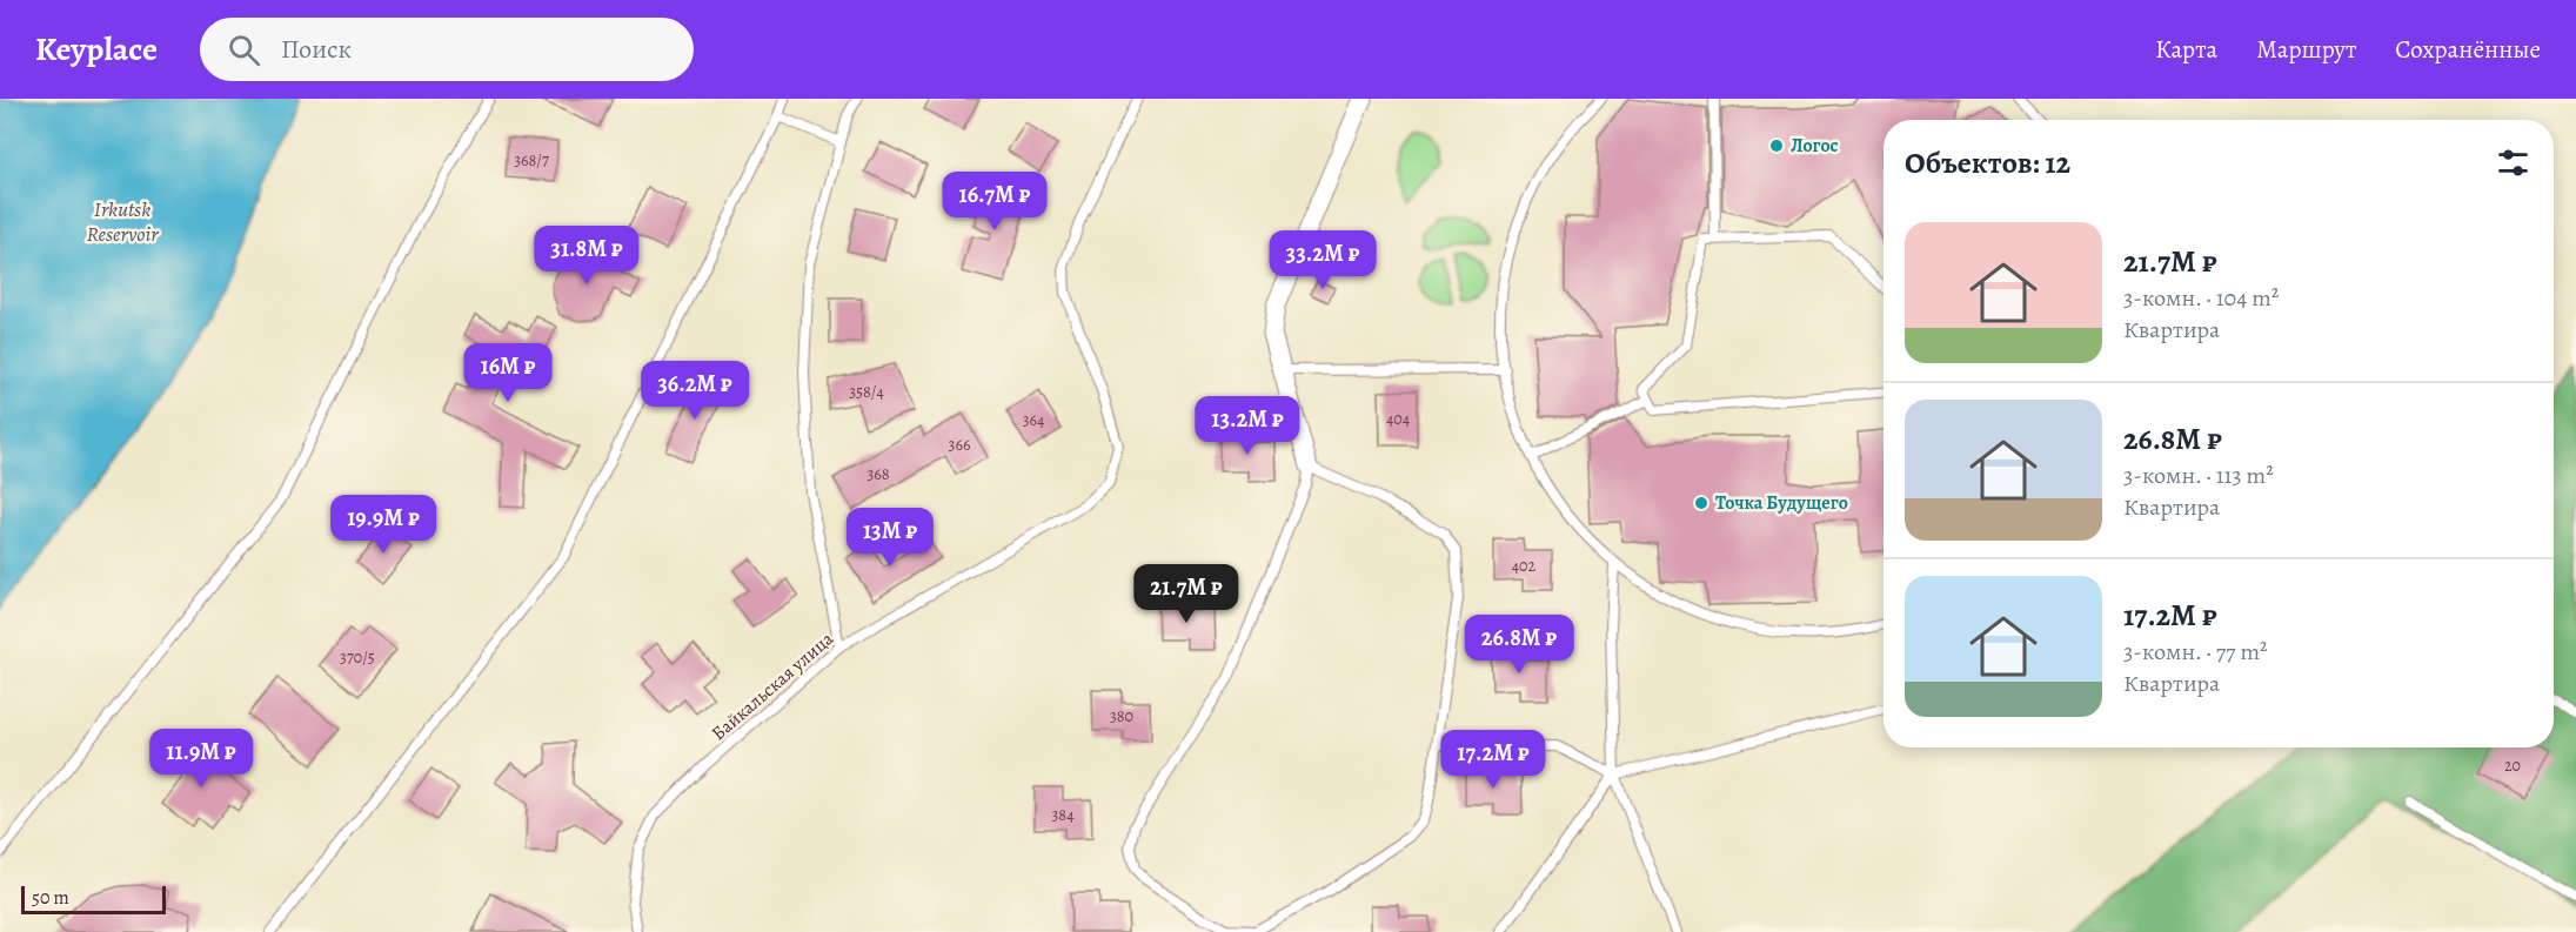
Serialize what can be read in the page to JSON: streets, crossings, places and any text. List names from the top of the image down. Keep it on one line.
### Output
{"streets":{"lane":["Байкальская улица"]},"water":["Irkutsk Reservoir"],"places":["Логос","Точка Будущего"],"house_numbers":["368/7","358/4","404","364","366","368","402","370/5","380","20","384"],"scale_bar":"50 m","page":{"header":"Keyplace","search":"Поиск","nav":["Карта","Маршрут","Сохранённые"],"heading":"Объектов: 12","price":["16.7M ₽","31.8M ₽","33.2M ₽","16M ₽","36.2M ₽","13.2M ₽","19.9M ₽","13M ₽","21.7M ₽","26.8M ₽","11.9M ₽","17.2M ₽"],"list":[{"name":"21.7M ₽","note":"3-комн. · 104 m² · Квартира"},{"name":"26.8M ₽","note":"3-комн. · 113 m² · Квартира"},{"name":"17.2M ₽","note":"3-комн. · 77 m² · Квартира"}],"scale":"50 m"}}
